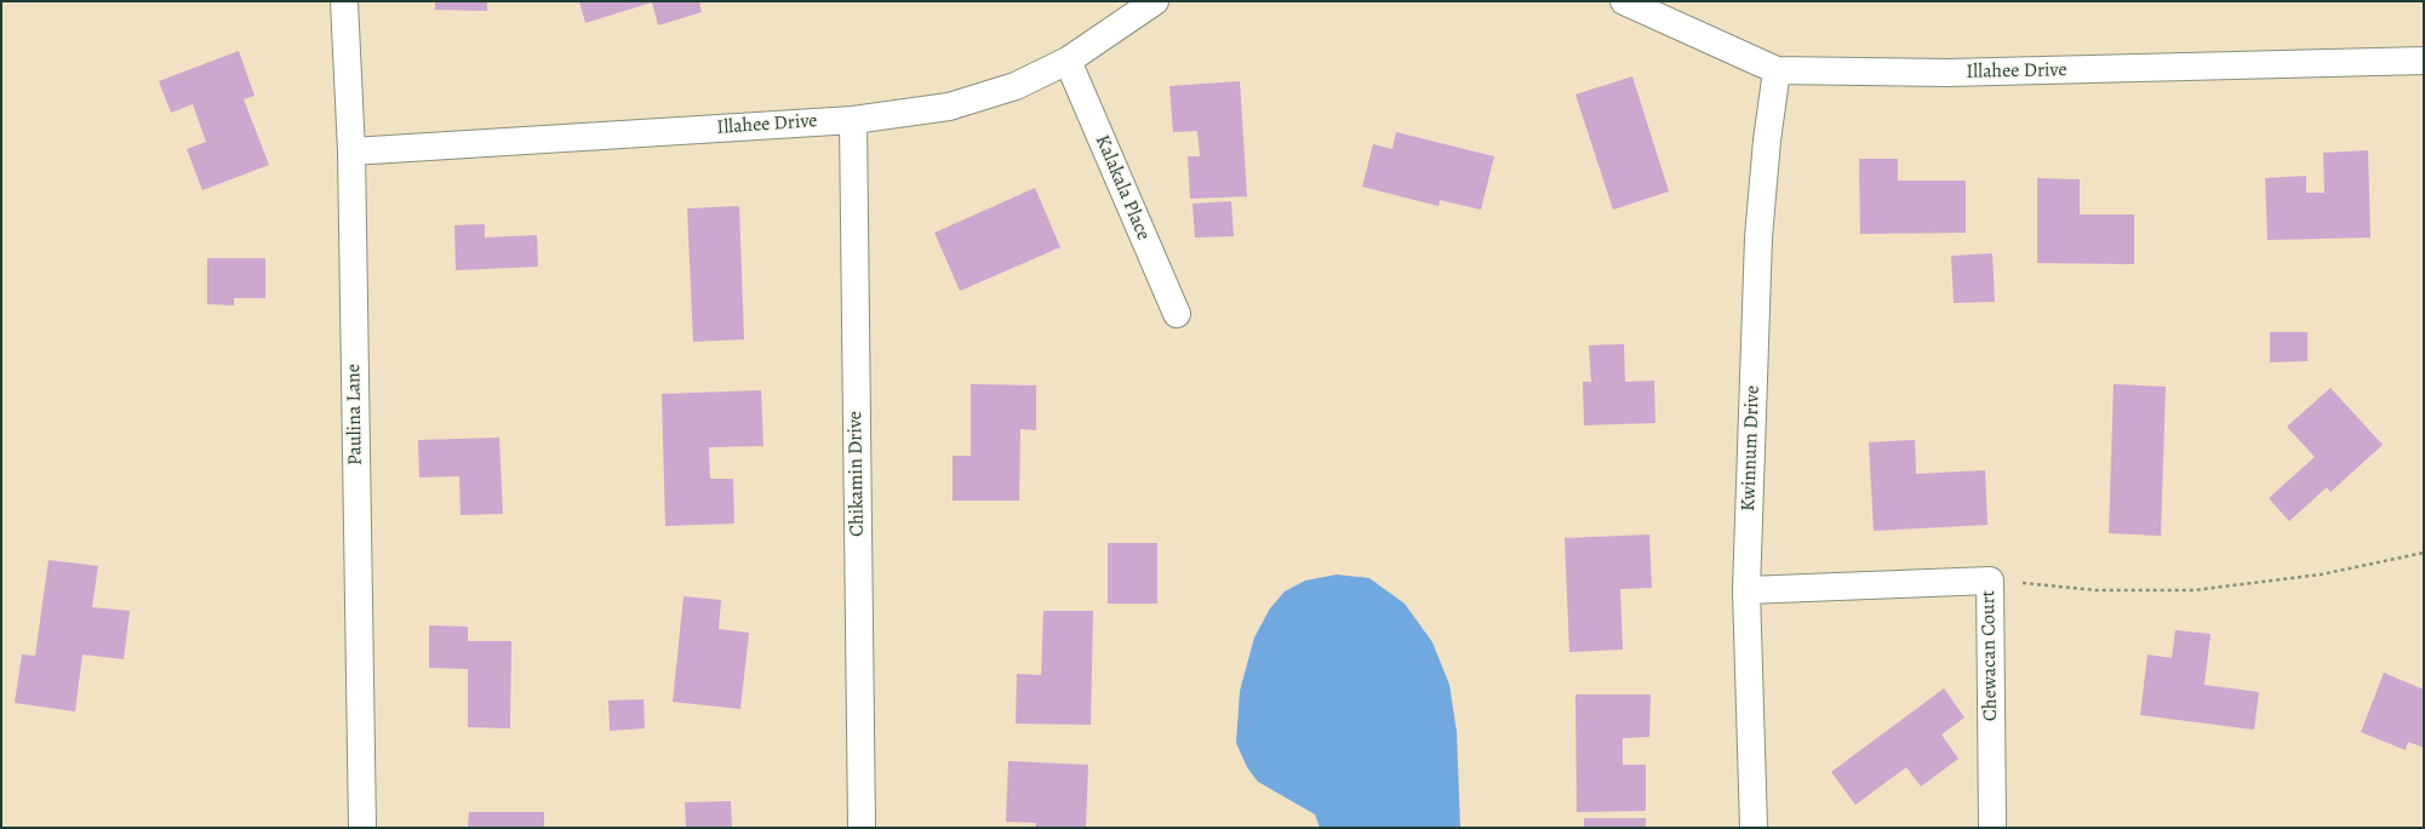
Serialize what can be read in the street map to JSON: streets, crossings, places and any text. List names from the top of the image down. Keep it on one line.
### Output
{"streets":{"street":["Illahee Drive","Kalakala Place","Paulina Lane","Kwinnum Drive","Chikamin Drive","Chewacan Court"]},"crossings":[["Illahee Drive","Kalakala Place"],["Illahee Drive","Paulina Lane"],["Illahee Drive","Kwinnum Drive"],["Illahee Drive","Chikamin Drive"],["Kwinnum Drive","Chewacan Court"]]}
